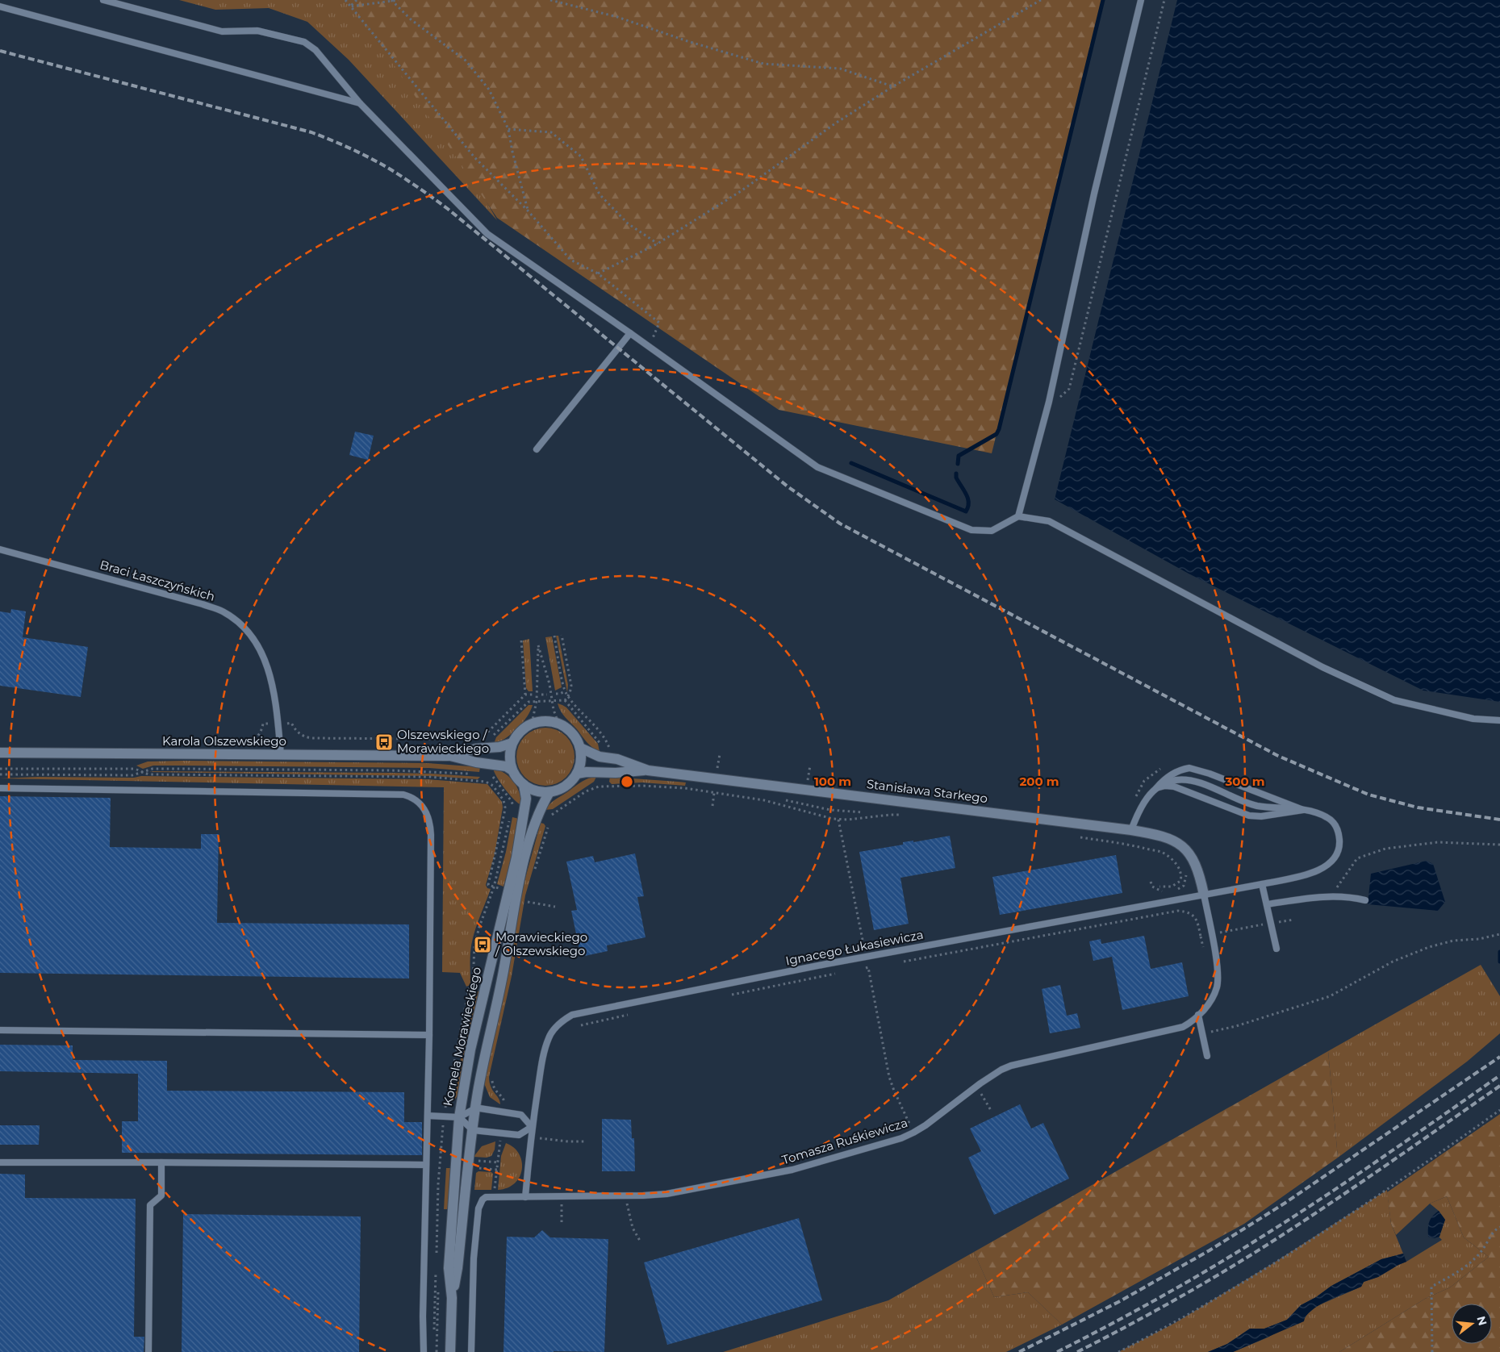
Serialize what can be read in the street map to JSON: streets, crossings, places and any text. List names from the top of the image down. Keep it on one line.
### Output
{"streets":{"street":["Karola Olszewskiego","Stanisława Starkego","Kornela Morawieckiego"],"lane":["Braci Łaszczyńskich","Ignacego Łukasiewicza","Tomasza Ruśkiewicza"]},"crossings":[["Braci Łaszczyńskich","Karola Olszewskiego"],["Karola Olszewskiego","Kornela Morawieckiego"],["Stanisława Starkego","Ignacego Łukasiewicza"],["Stanisława Starkego","Tomasza Ruśkiewicza"],["Ignacego Łukasiewicza","Tomasza Ruśkiewicza"]],"places":{"bus stop":["Olszewskiego / Morawieckiego","Morawieckiego / Olszewskiego"]},"north":"right","rings":["100 m","200 m","300 m"]}
